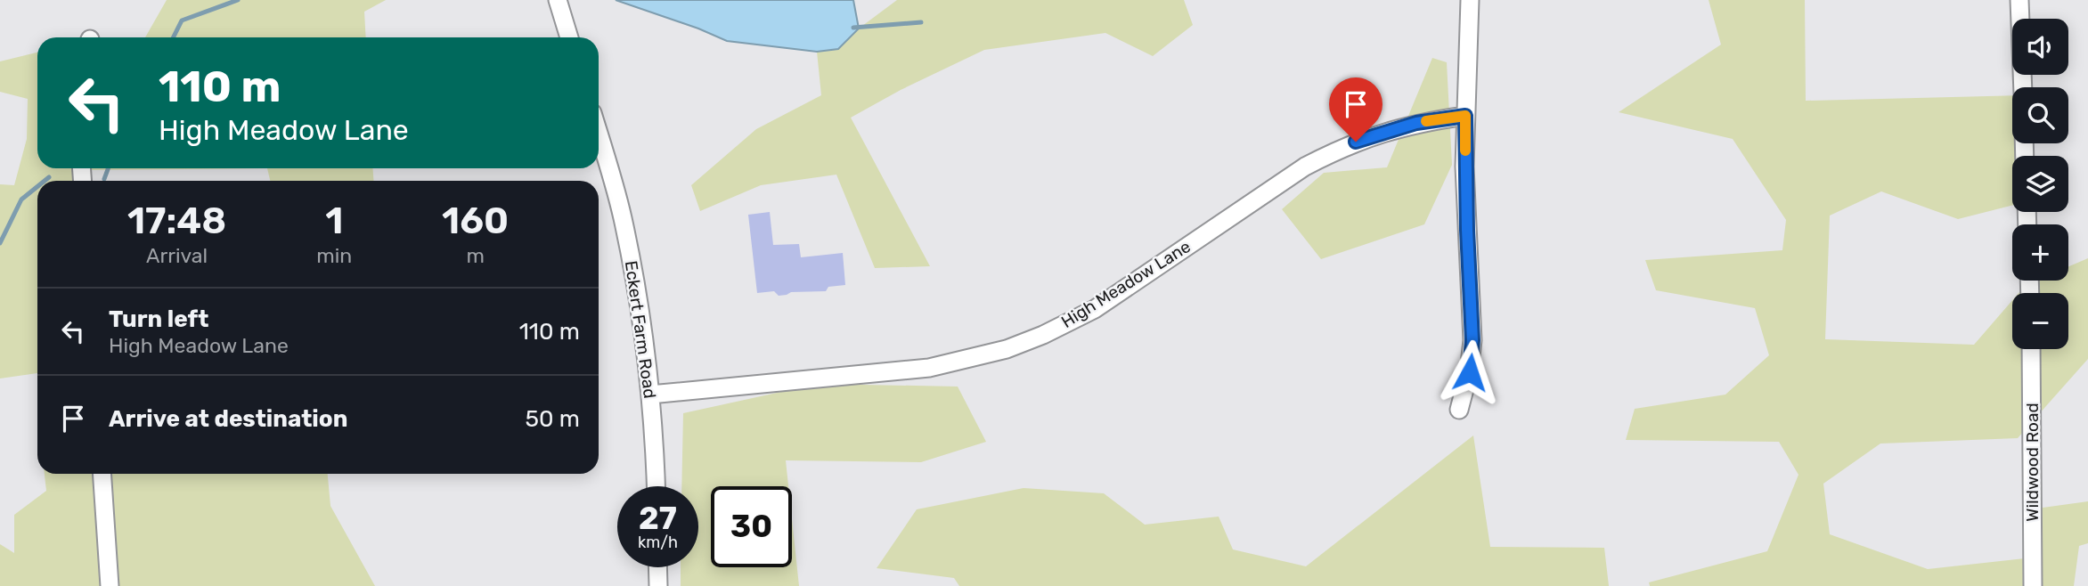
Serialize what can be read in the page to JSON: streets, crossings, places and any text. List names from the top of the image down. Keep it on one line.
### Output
{"streets":{"street":["High Meadow Lane","Eckert Farm Road","Wildwood Road"]},"crossings":[["High Meadow Lane","Eckert Farm Road"]],"page":{"map_buttons":["+","−"],"turn":["110 m","High Meadow Lane"],"eta":["17:48","Arrival","1","min","160","m"],"list":[{"name":"Turn left","note":"High Meadow Lane","value":"110 m"},{"name":"Arrive at destination","value":"50 m"}],"speed":"27 km/h","limit":"30"}}
